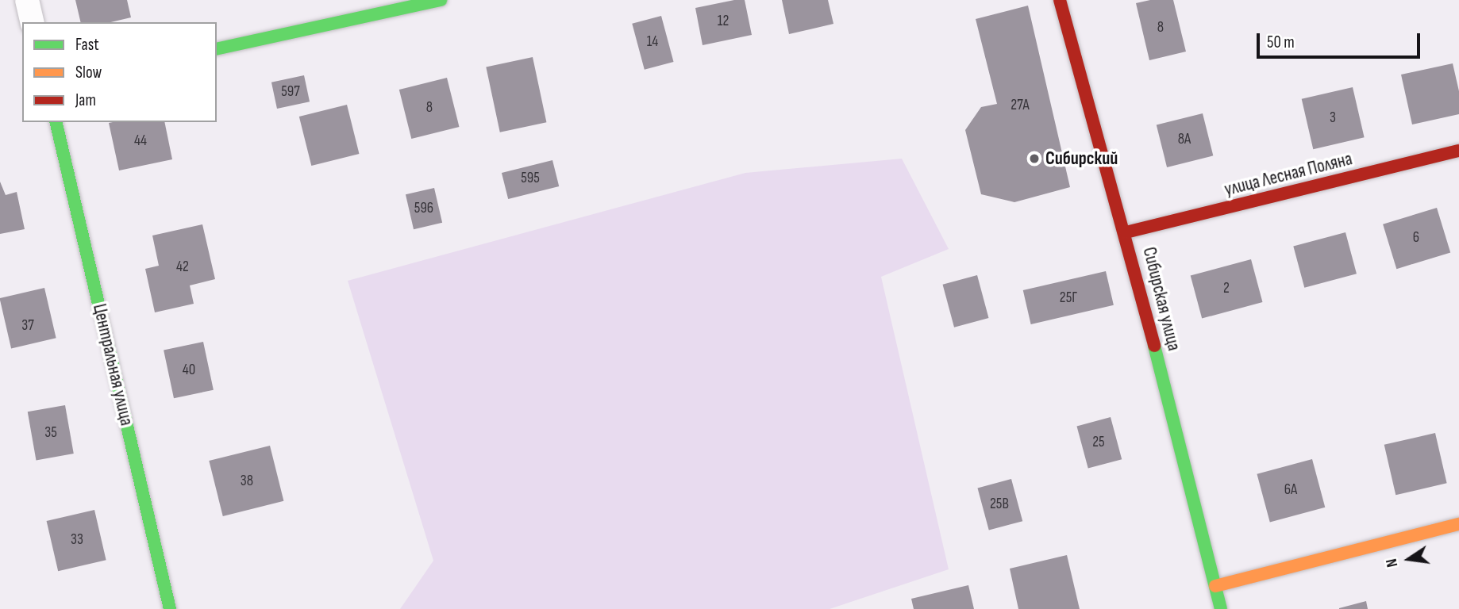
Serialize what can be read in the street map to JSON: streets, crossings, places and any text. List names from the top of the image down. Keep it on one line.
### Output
{"streets":{"street":["улица Лесная Поляна","Сибирская улица","Центральная улица"]},"crossings":[["улица Лесная Поляна","Сибирская улица"]],"places":["Сибирский"],"house_numbers":["12","8","14","597","27А","8","3","8А","44","595","596","6","42","2","25Г","37","40","35","25","38","6А","25В","33"],"legend":["Fast","Slow","Jam"],"scale_bar":"50 m","north":"left"}
